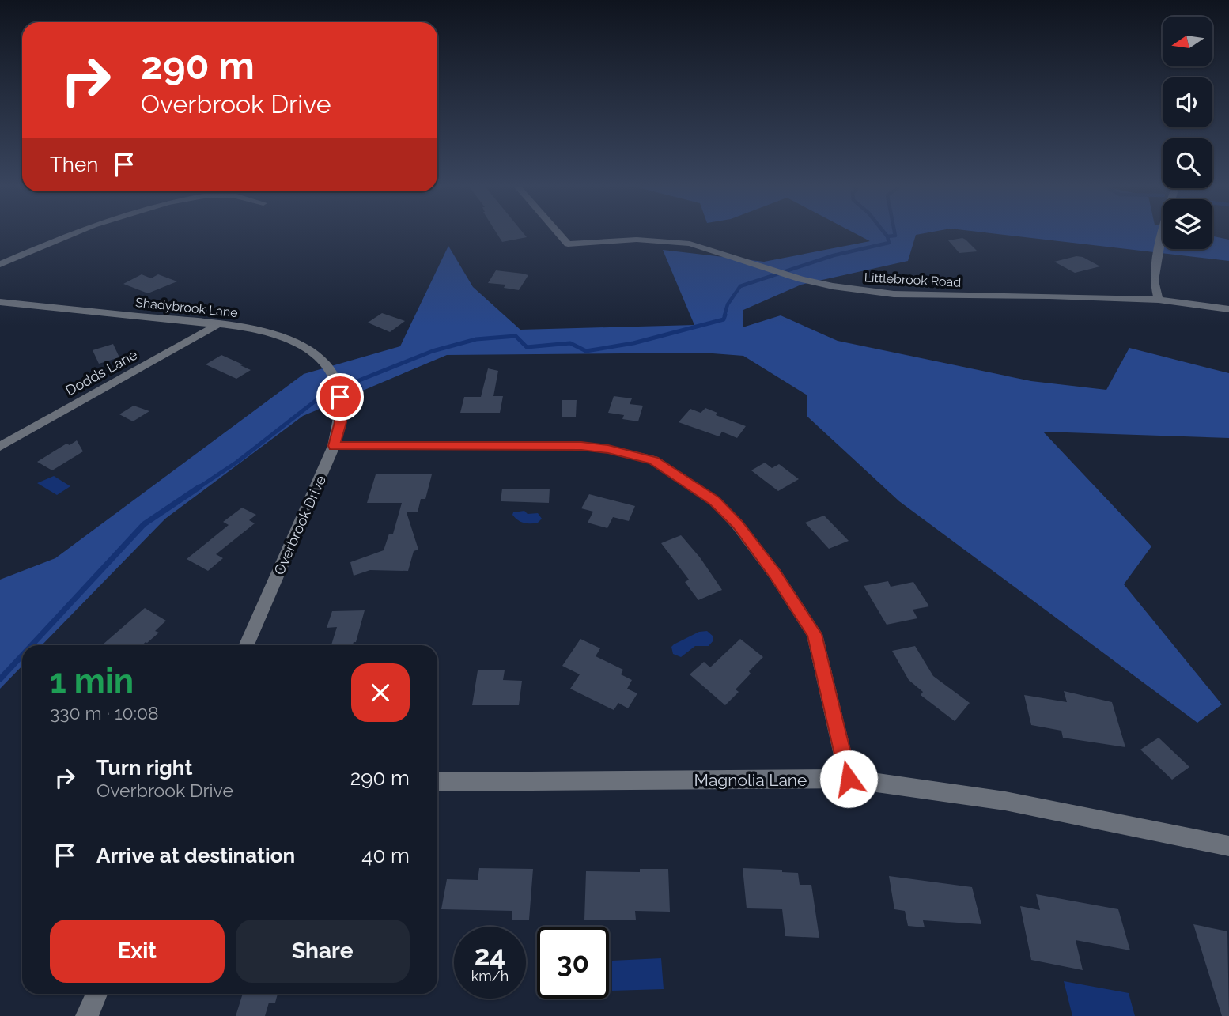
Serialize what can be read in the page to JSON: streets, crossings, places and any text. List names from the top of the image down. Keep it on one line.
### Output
{"streets":{"street":["Littlebrook Road","Shadybrook Lane","Dodds Lane","Overbrook Drive","Magnolia Lane"]},"crossings":[["Shadybrook Lane","Dodds Lane"],["Shadybrook Lane","Overbrook Drive"]],"north":"left","page":{"turn":["290 m","Overbrook Drive"],"then":"Then","heading":["1 min","330 m · 10:08"],"list":[{"name":"Turn right","note":"Overbrook Drive","value":"290 m"},{"name":"Arrive at destination","value":"40 m"}],"buttons":["Exit","Share"],"speed":"24 km/h","limit":"30"}}
